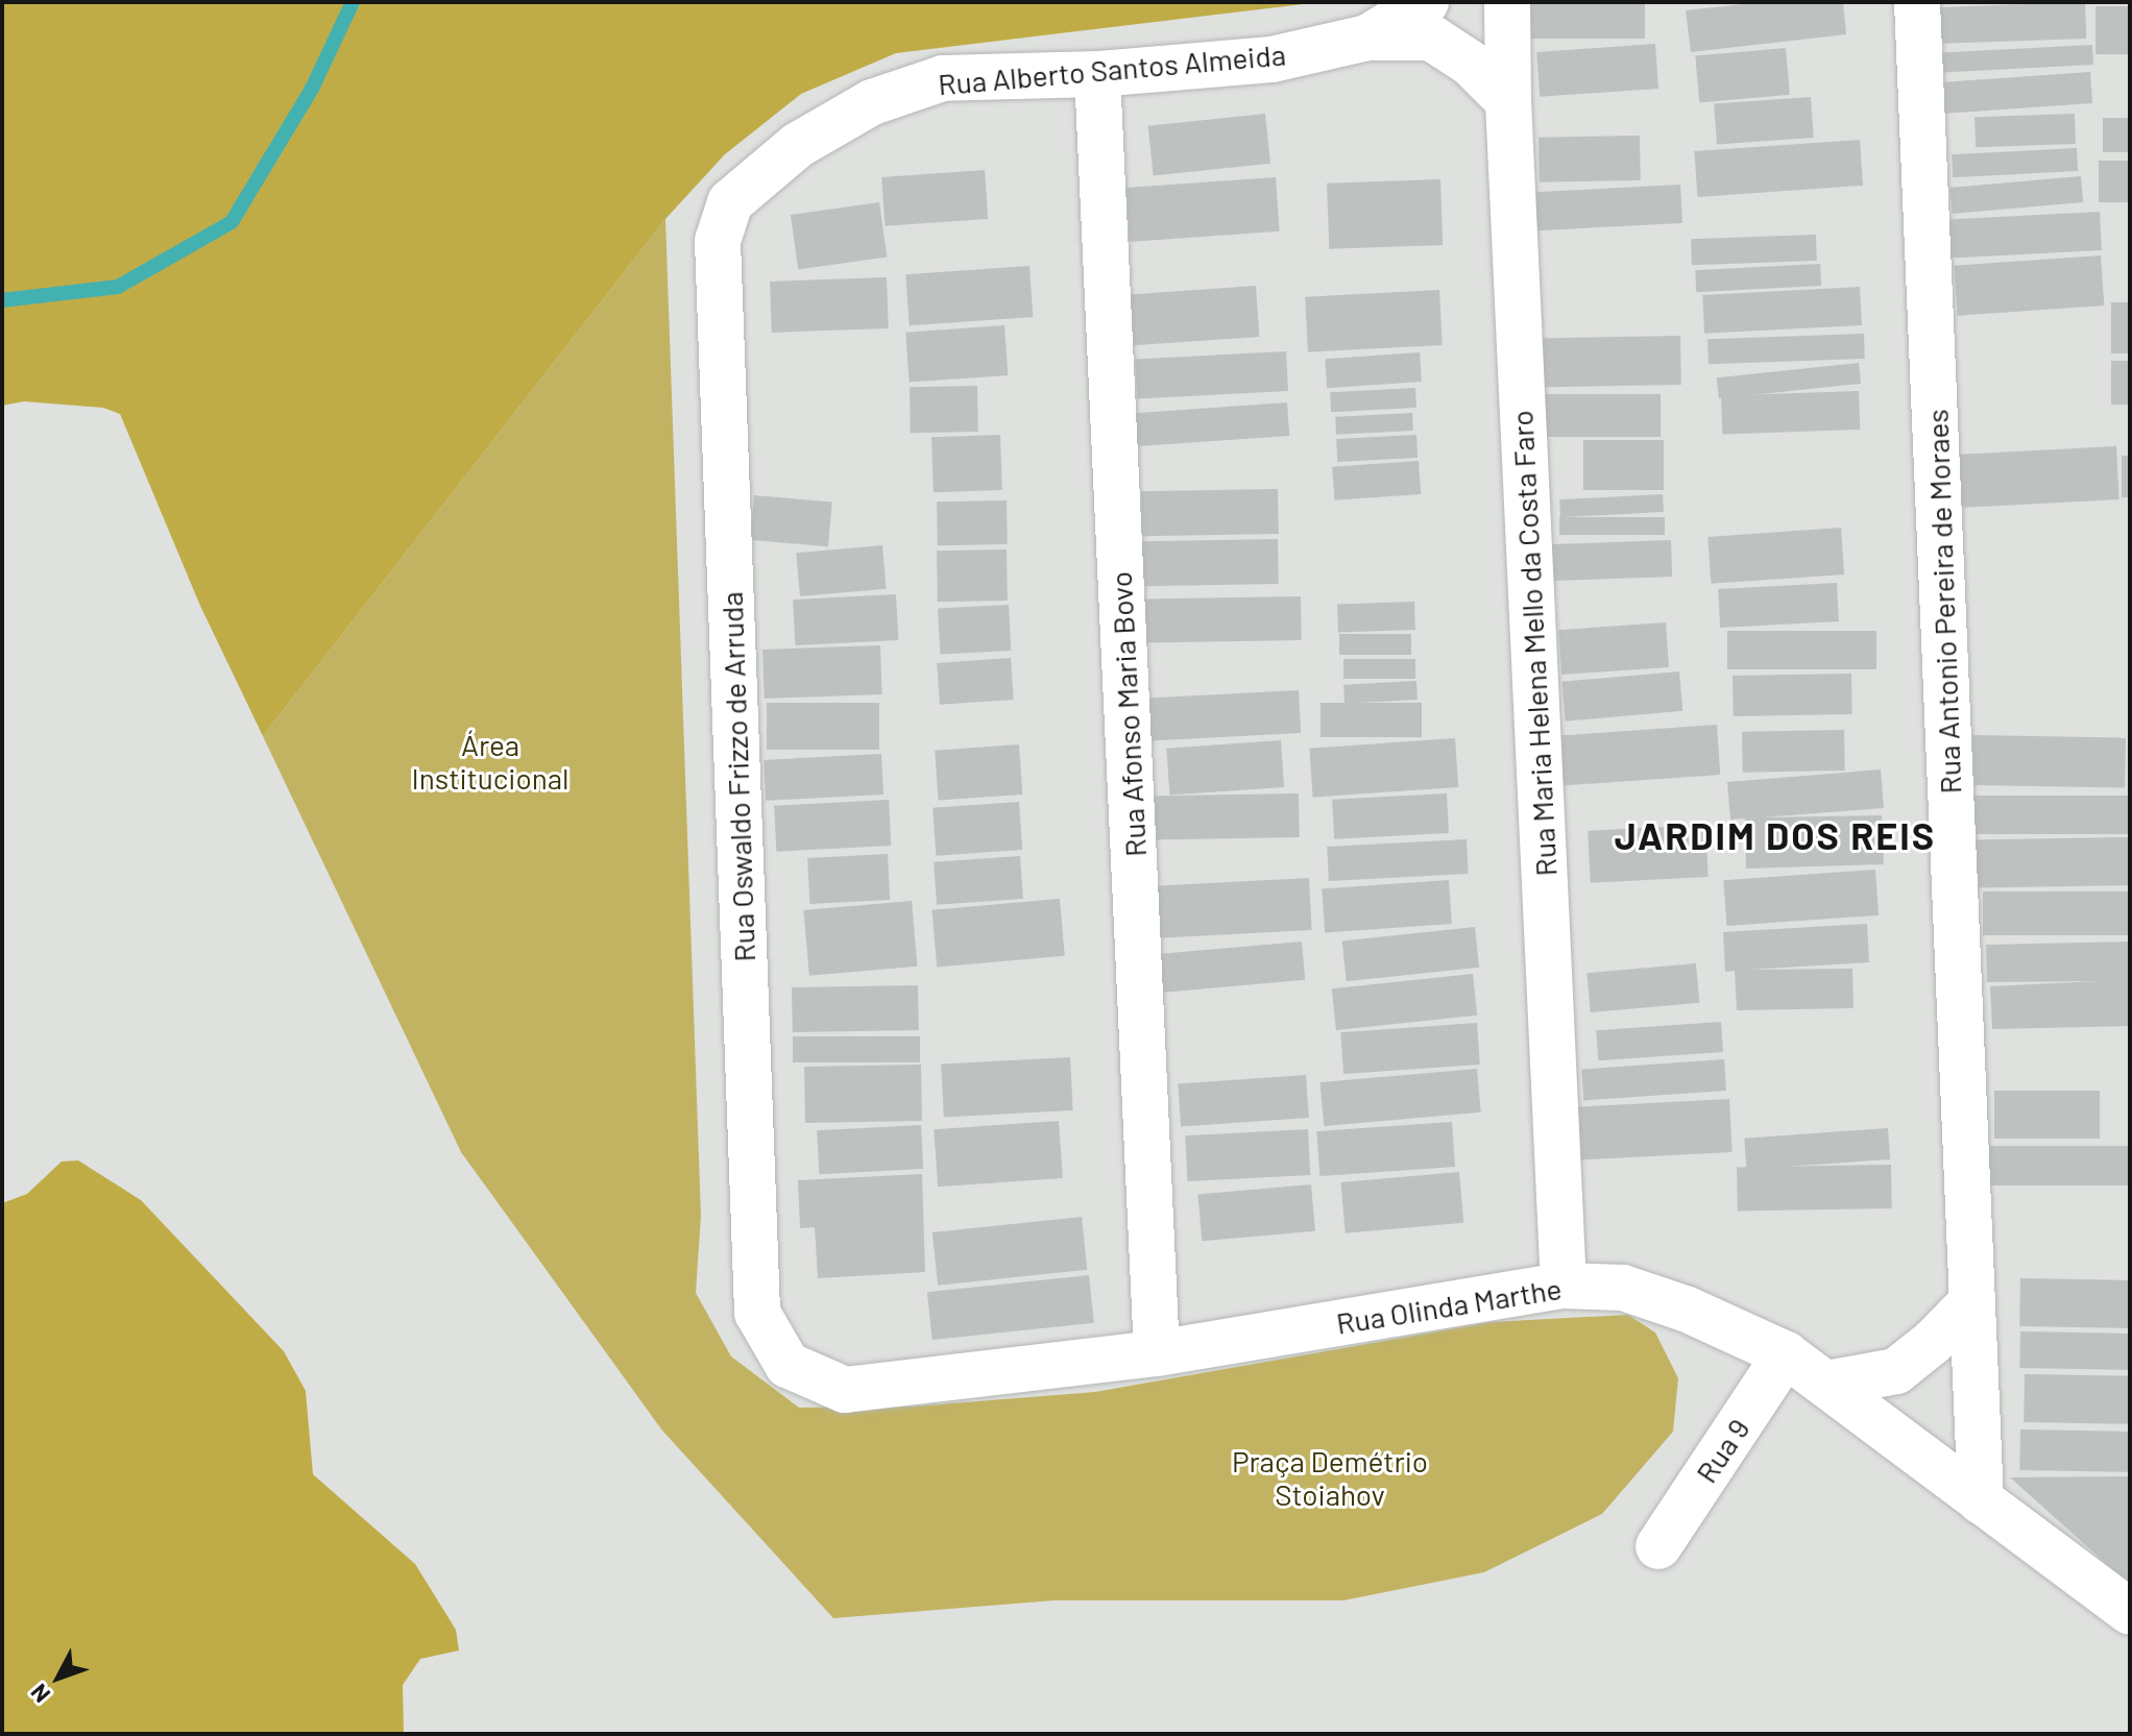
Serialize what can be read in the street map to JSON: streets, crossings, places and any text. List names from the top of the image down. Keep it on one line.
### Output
{"streets":{"street":["Rua Alberto Santos Almeida","Rua Antonio Pereira de Moraes","Rua Maria Helena Mello da Costa Faro","Rua Afonso Maria Bovo","Rua Oswaldo Frizzo de Arruda","Rua Olinda Marthe","Rua 9"]},"crossings":[["Rua Alberto Santos Almeida","Rua Maria Helena Mello da Costa Faro"],["Rua Alberto Santos Almeida","Rua Afonso Maria Bovo"],["Rua Alberto Santos Almeida","Rua Oswaldo Frizzo de Arruda"],["Rua Antonio Pereira de Moraes","Rua Olinda Marthe"],["Rua Maria Helena Mello da Costa Faro","Rua Olinda Marthe"],["Rua Afonso Maria Bovo","Rua Olinda Marthe"],["Rua Oswaldo Frizzo de Arruda","Rua Olinda Marthe"],["Rua Olinda Marthe","Rua 9"]],"districts":["JARDIM DOS REIS"],"parks":["Área Institucional","Praça Demétrio Stoiahov"],"north":"bottom left"}
